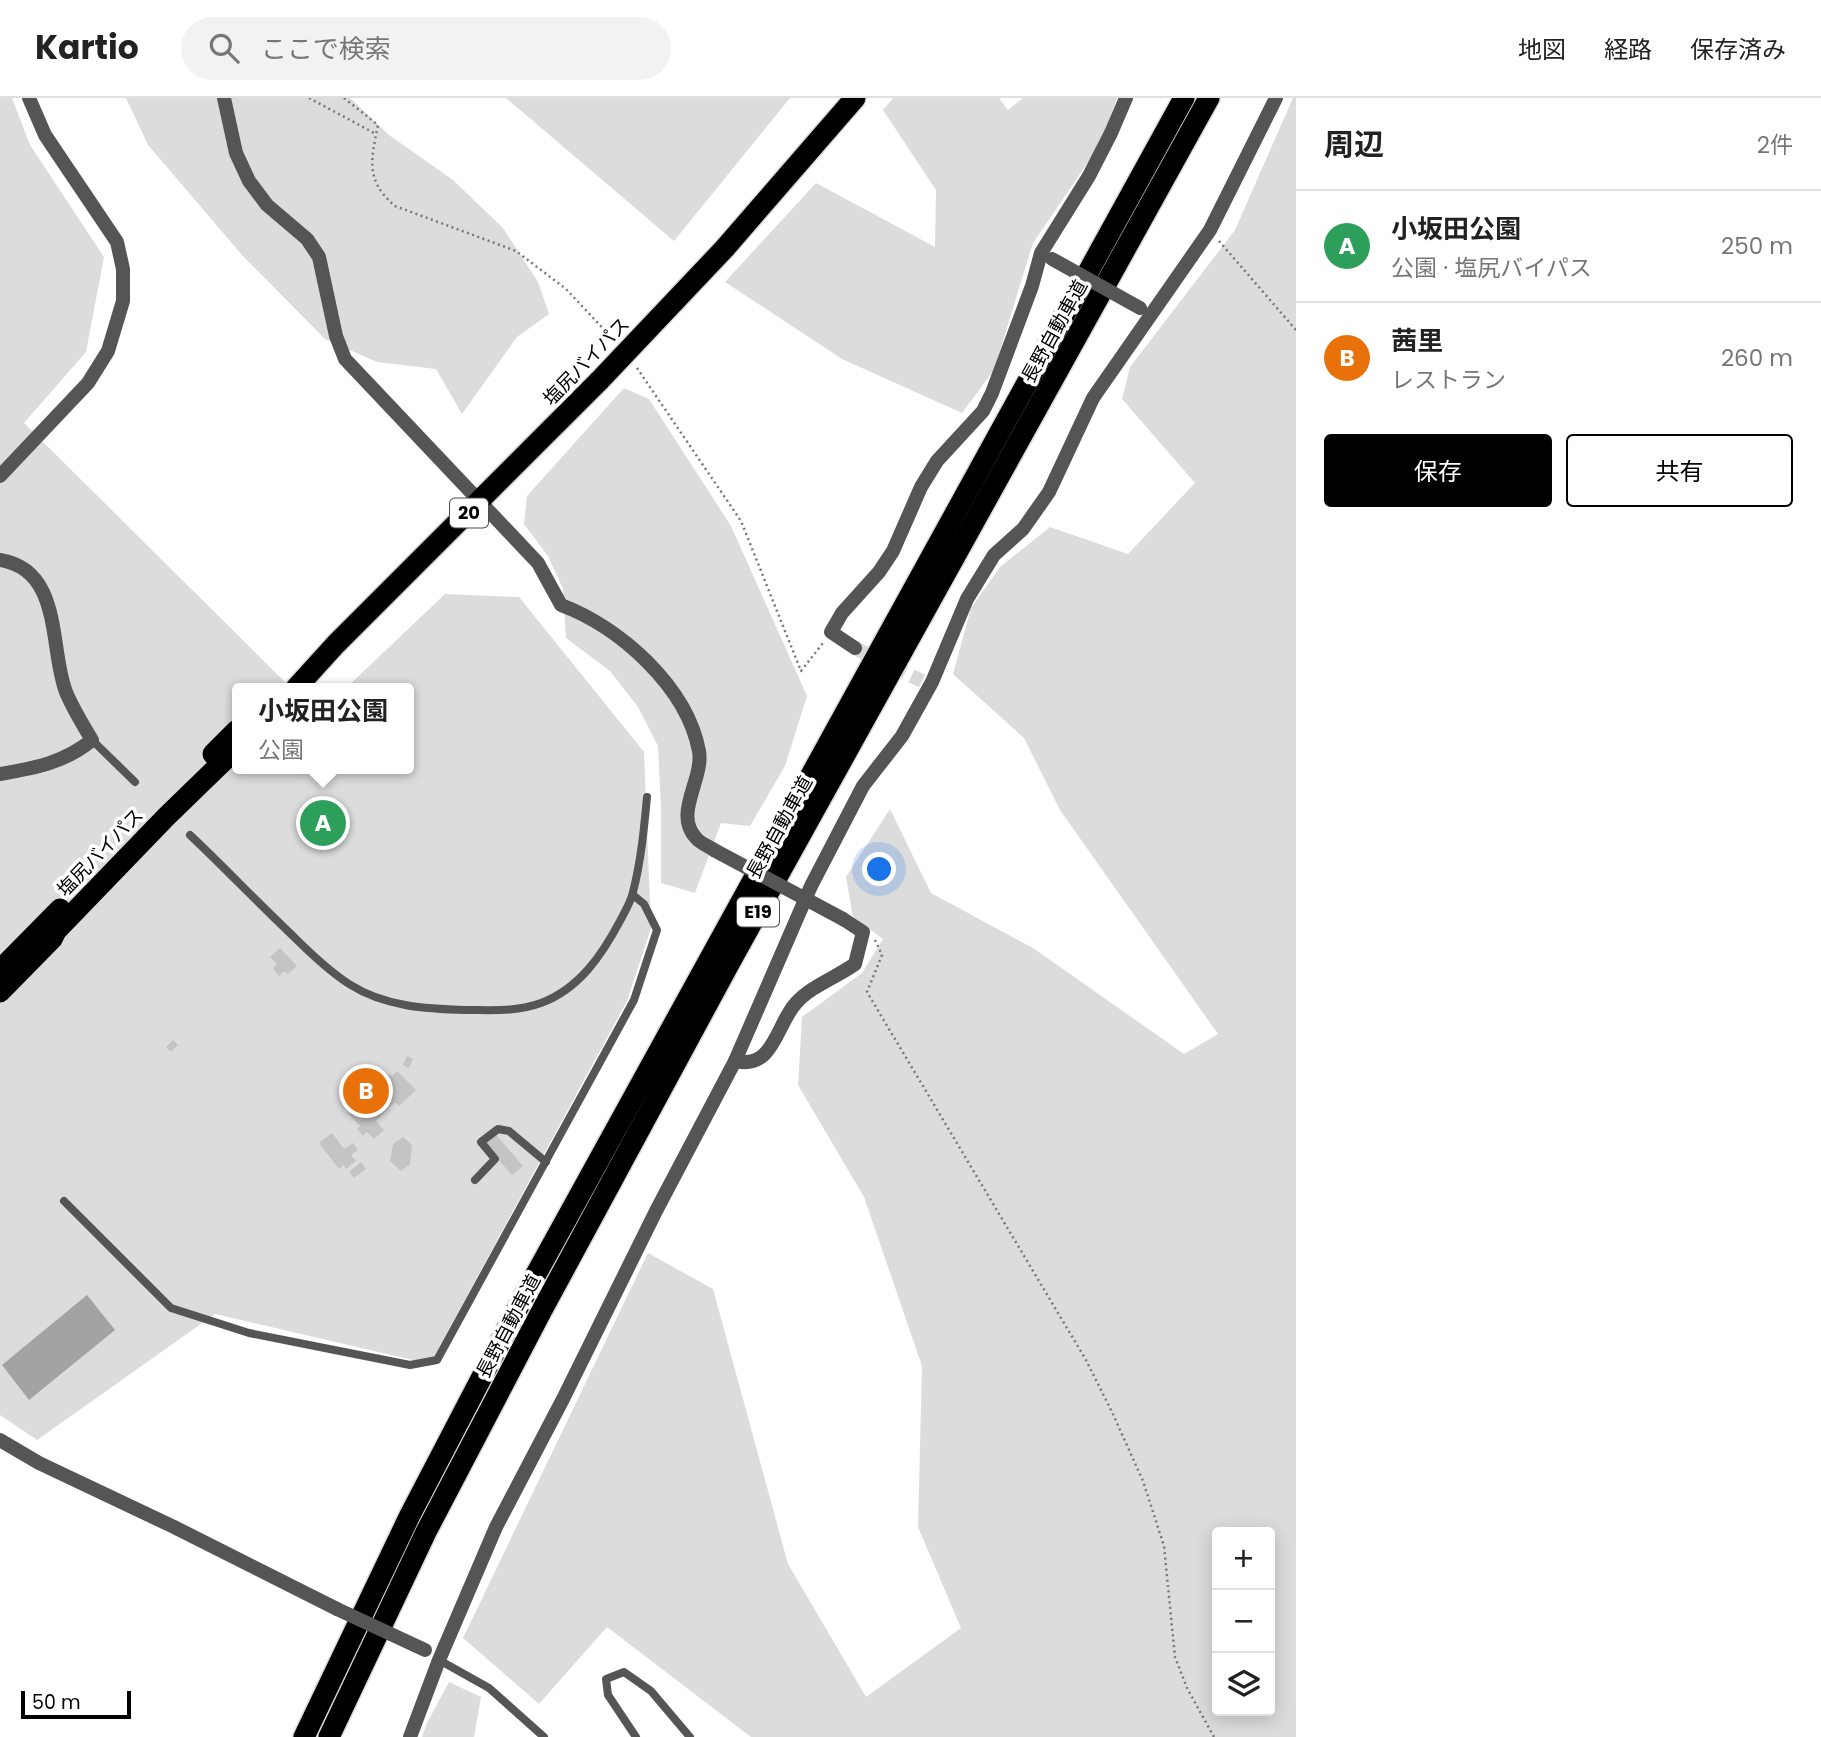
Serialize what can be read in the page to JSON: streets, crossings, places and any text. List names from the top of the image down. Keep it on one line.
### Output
{"streets":{"highway":["長野自動車道","塩尻バイパス","20","E19"]},"scale_bar":"50 m","page":{"header":"Kartio","search":"ここで検索","nav":["地図","経路","保存済み"],"heading":["周辺","2件"],"list":[{"mark":"A","name":"小坂田公園","note":"公園 · 塩尻バイパス","value":"250 m"},{"mark":"B","name":"茜里","note":"レストラン","value":"260 m"}],"buttons":["保存","共有"],"popup":["小坂田公園","公園"],"pins":["A","B"],"map_buttons":["+","−"],"scale":"50 m"}}
